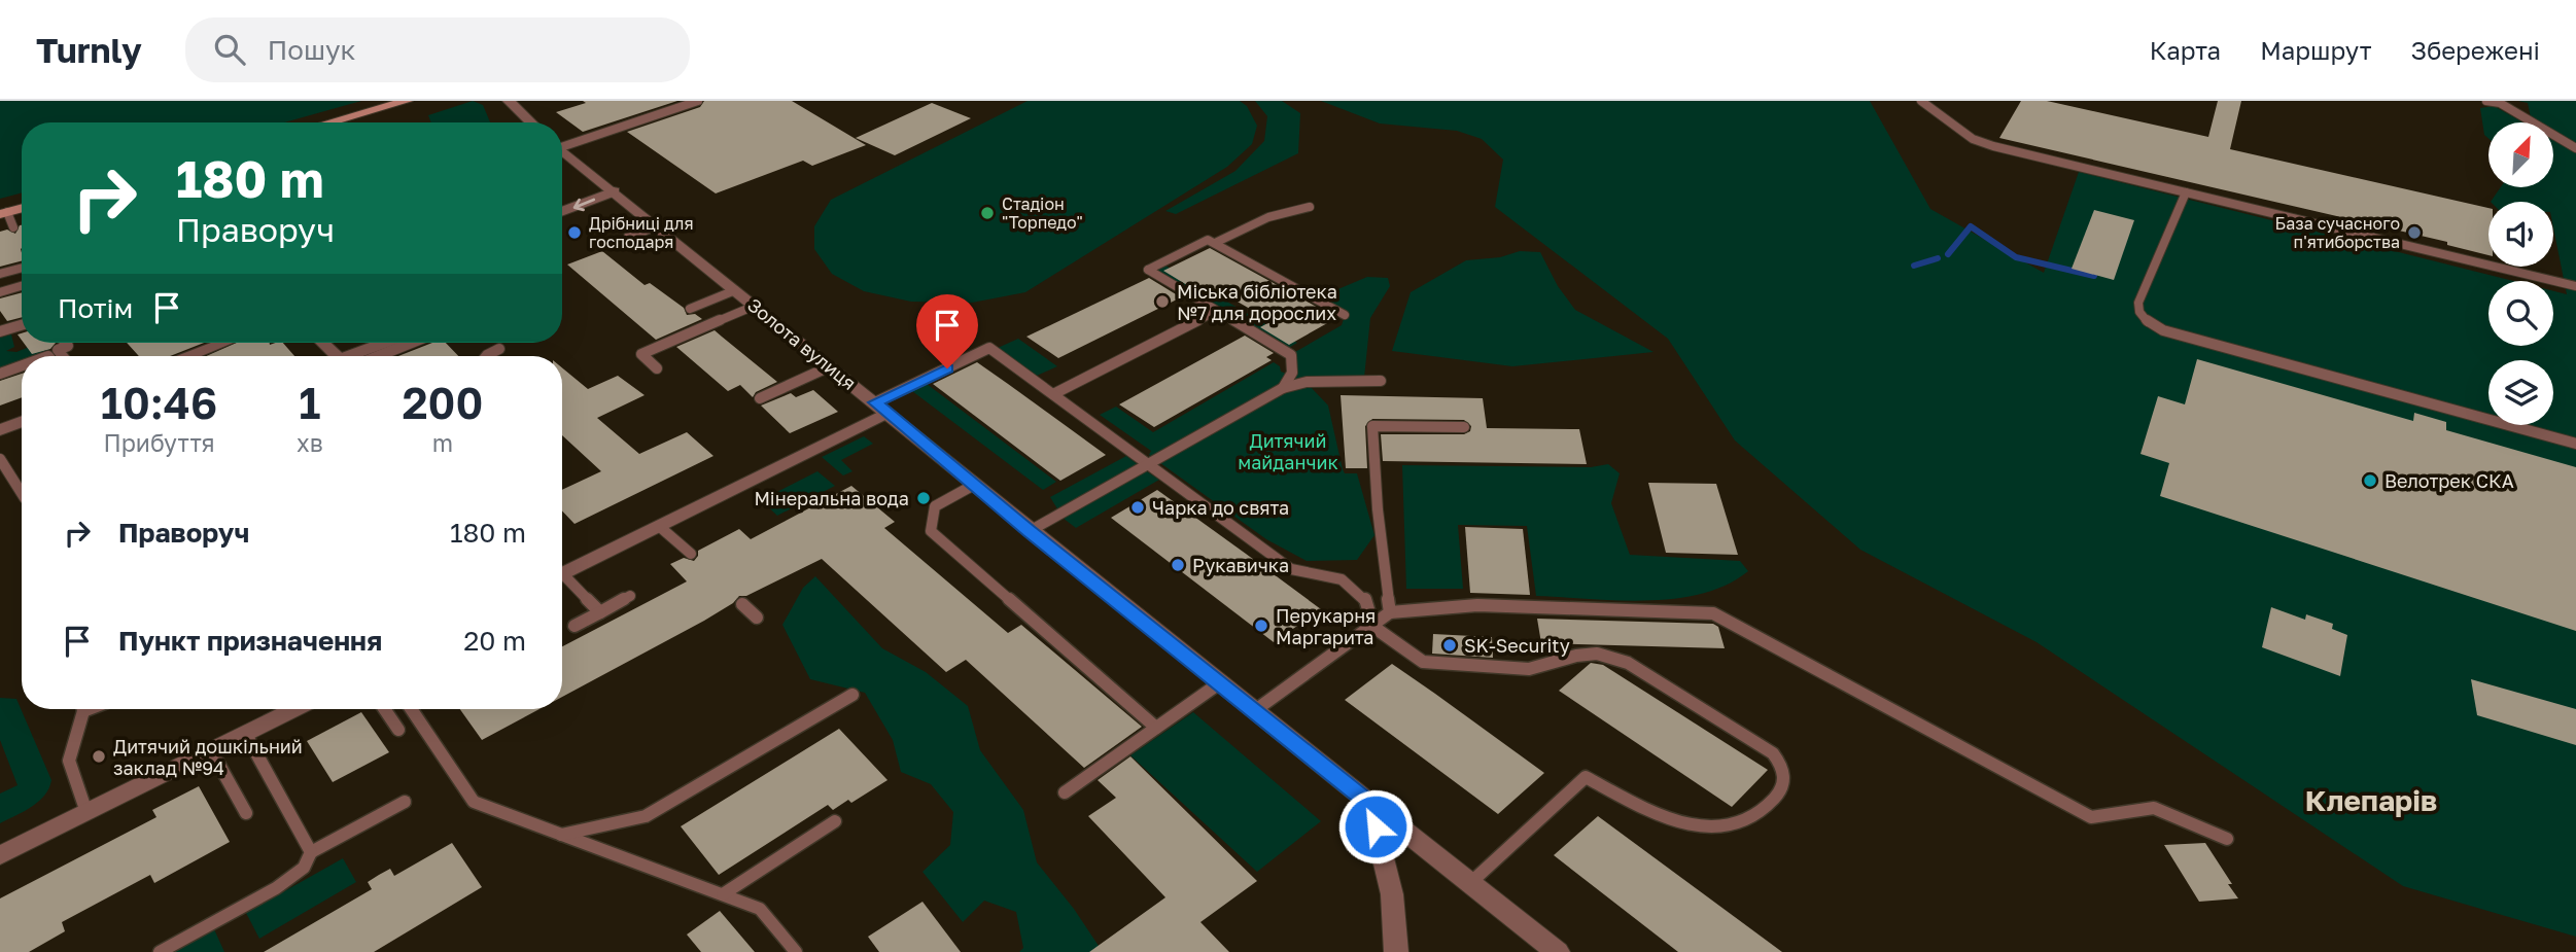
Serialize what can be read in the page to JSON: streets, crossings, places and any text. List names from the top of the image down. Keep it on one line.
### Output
{"streets":{"street":["Золота вулиця"]},"districts":["Клепарів"],"parks":["Дитячий майданчик"],"places":["Стадіон \"Торпедо\"","Дрібниці для господаря","База сучасного п'ятиборства","Міська бібліотека №7 для дорослих","Велотрек СКА","Мінеральна вода","Чарка до свята","Рукавичка","Перукарня Маргарита","SK-Security","Дитячий дошкільний заклад №94"],"north":"top right","page":{"header":"Turnly","search":"Пошук","nav":["Карта","Маршрут","Збережені"],"turn":["180 m","Праворуч"],"then":"Потім","eta":["10:46","Прибуття","1","хв","200","m"],"list":[{"name":"Праворуч","value":"180 m"},{"name":"Пункт призначення","value":"20 m"}]}}
